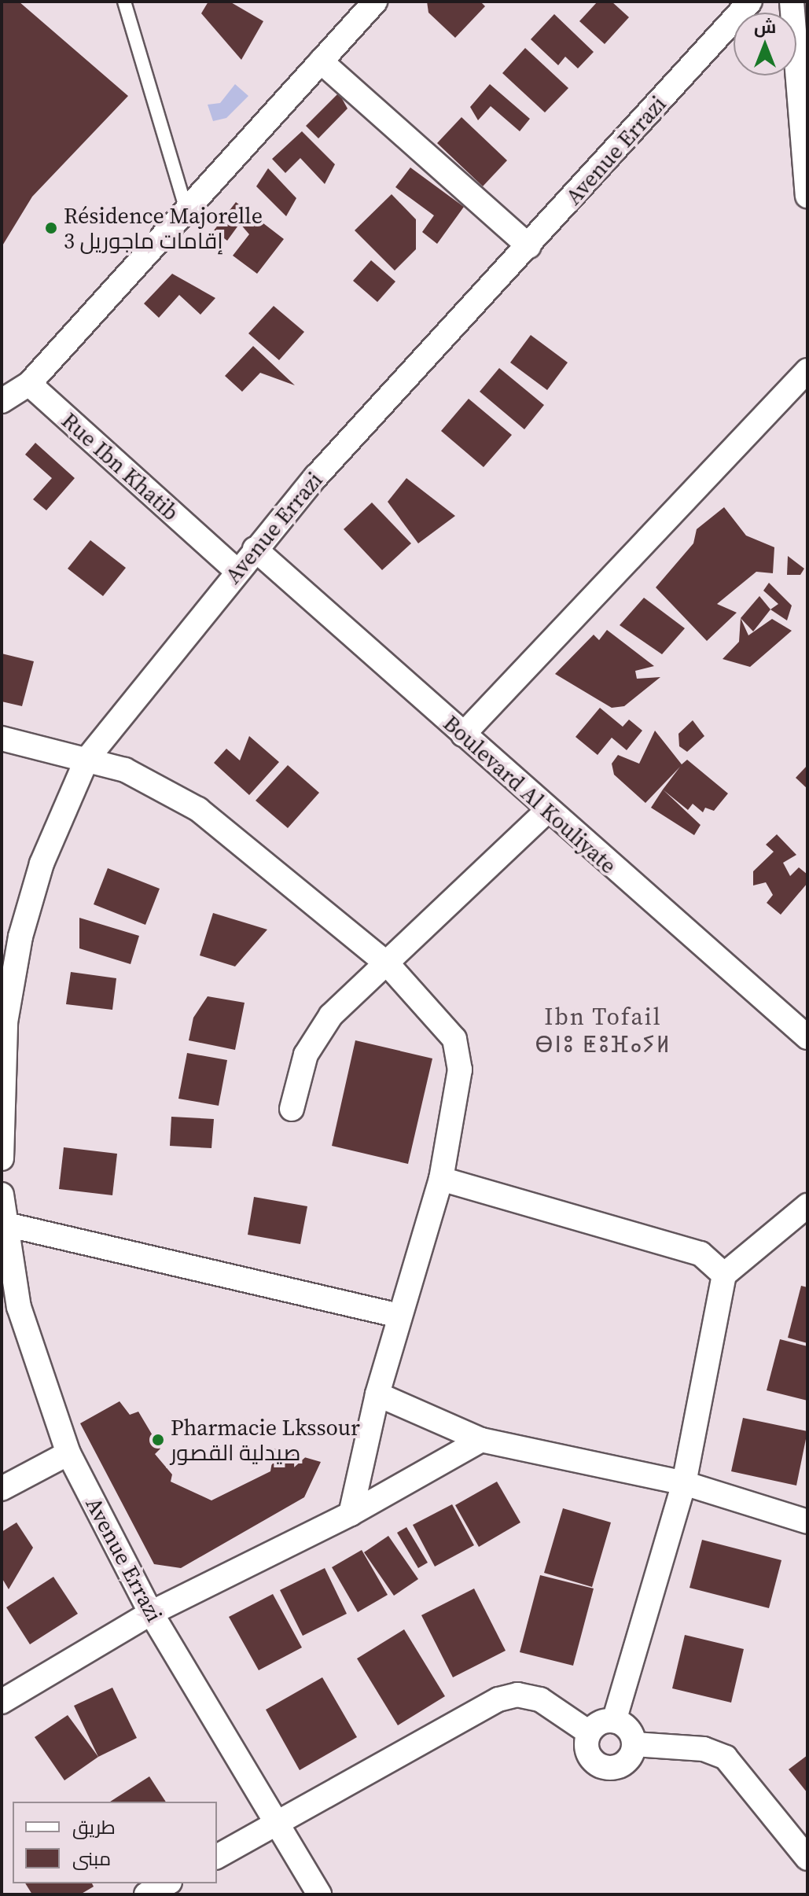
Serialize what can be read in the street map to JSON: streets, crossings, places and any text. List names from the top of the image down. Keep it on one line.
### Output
{"streets":{"street":["Avenue Errazi","Rue Ibn Khatib","Boulevard Al Kouliyate"]},"crossings":[["Avenue Errazi","Rue Ibn Khatib"],["Avenue Errazi","Boulevard Al Kouliyate"]],"districts":["Ibn Tofail ⴱⵏⵓ ⵟⵓⴼⴰⵢⵍ"],"places":["Résidence Majorelle إقامات ماجوريل 3","Pharmacie Lkssour صيدلية القصور"],"legend":["طريق","مبنى"],"north":"top"}
